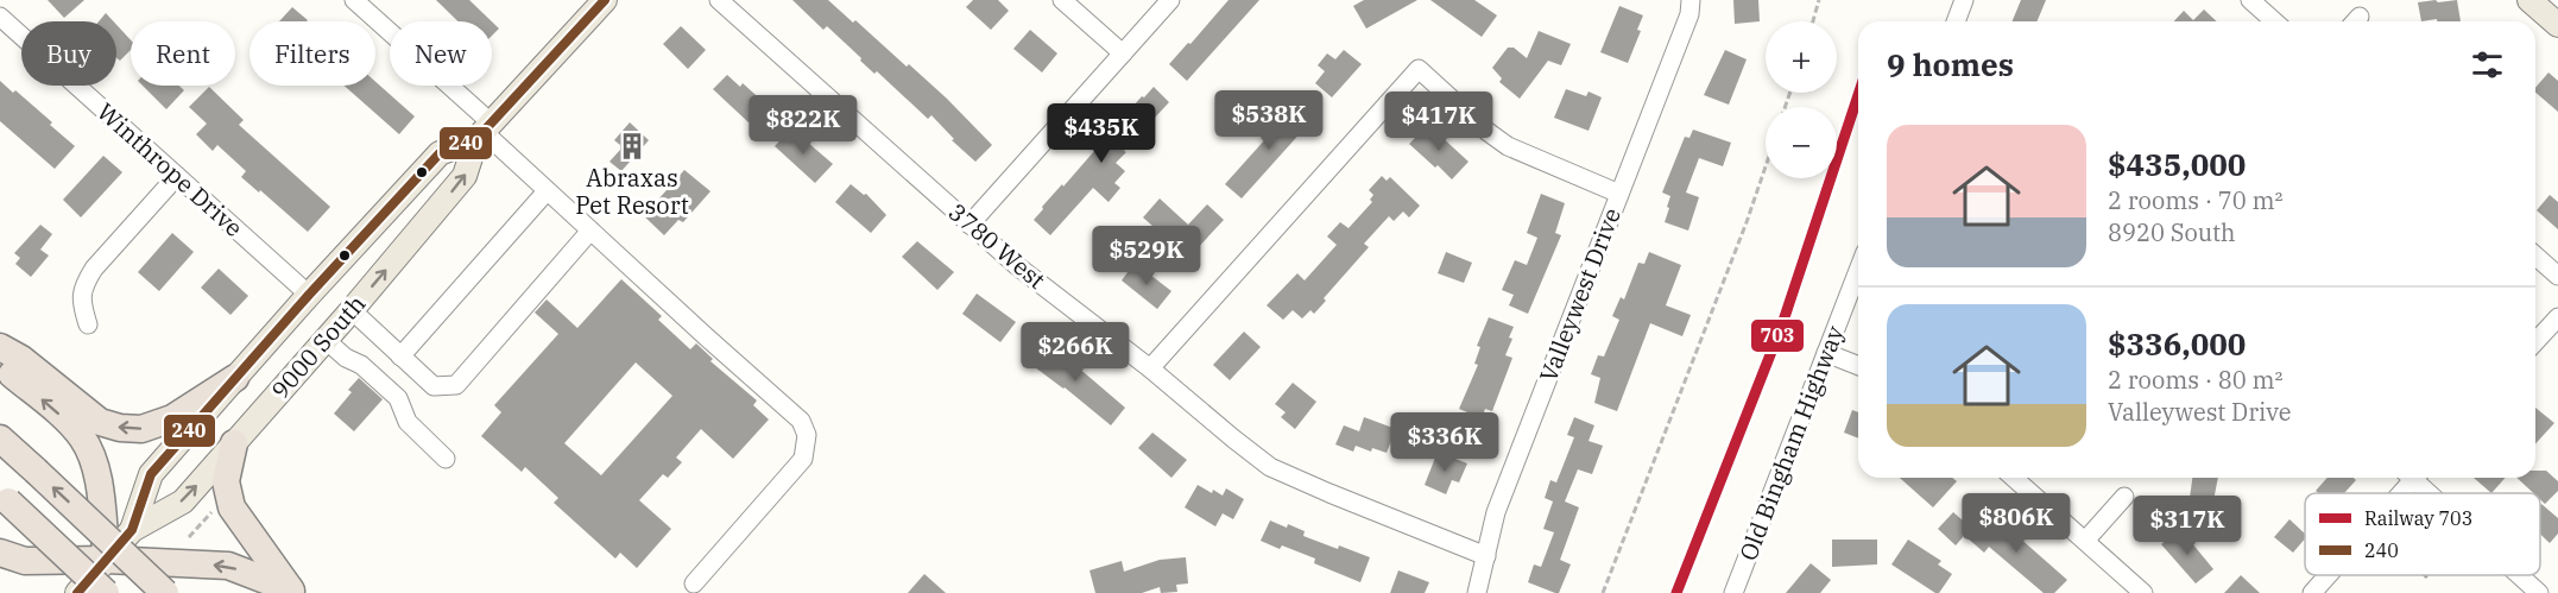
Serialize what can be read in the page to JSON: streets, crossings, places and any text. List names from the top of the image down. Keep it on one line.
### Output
{"streets":{"main road":["9000 South"],"street":["Winthrope Drive","3780 West","Valleywest Drive","Old Bingham Highway"]},"crossings":[["Winthrope Drive","9000 South"],["3780 West","Valleywest Drive"]],"places":{"building":["Abraxas Pet Resort"]},"lines":["transit line 240","rail line 703"],"legend":["Railway 703","240"],"page":{"map_buttons":["+","−"],"chip":["Buy","Rent","Filters","New"],"heading":"9 homes","price":["$538K","$417K","$822K","$435K","$529K","$266K","$336K","$806K","$317K"],"list":[{"name":"$435,000","note":"2 rooms · 70 m² · 8920 South"},{"name":"$336,000","note":"2 rooms · 80 m² · Valleywest Drive"}]}}
